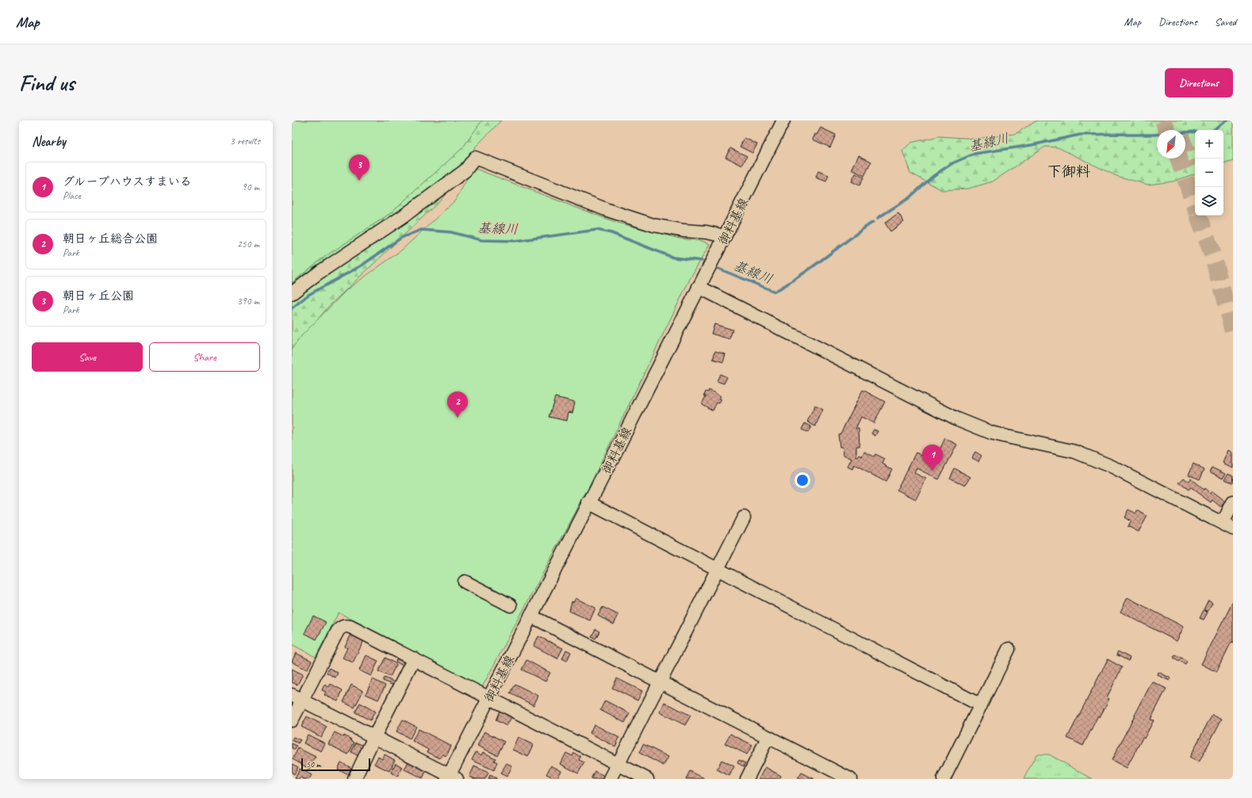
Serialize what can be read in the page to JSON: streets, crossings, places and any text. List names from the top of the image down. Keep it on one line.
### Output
{"streets":{"street":["御料基線"]},"districts":["下御料"],"water":["基線川"],"scale_bar":"50 m","north":"bottom left","page":{"header":"Map","nav":["Map","Directions","Saved"],"buttons":["Directions",["Save","Share"]],"title":"Find us","heading":["Nearby","3 results"],"map_buttons":["+","−"],"pins":["3","2","1"],"list":[{"mark":"1","name":"グループハウスすまいる","note":"Place","value":"90 m"},{"mark":"2","name":"朝日ヶ丘総合公園","note":"Park","value":"250 m"},{"mark":"3","name":"朝日ヶ丘公園","note":"Park","value":"390 m"}],"scale":"50 m"}}
